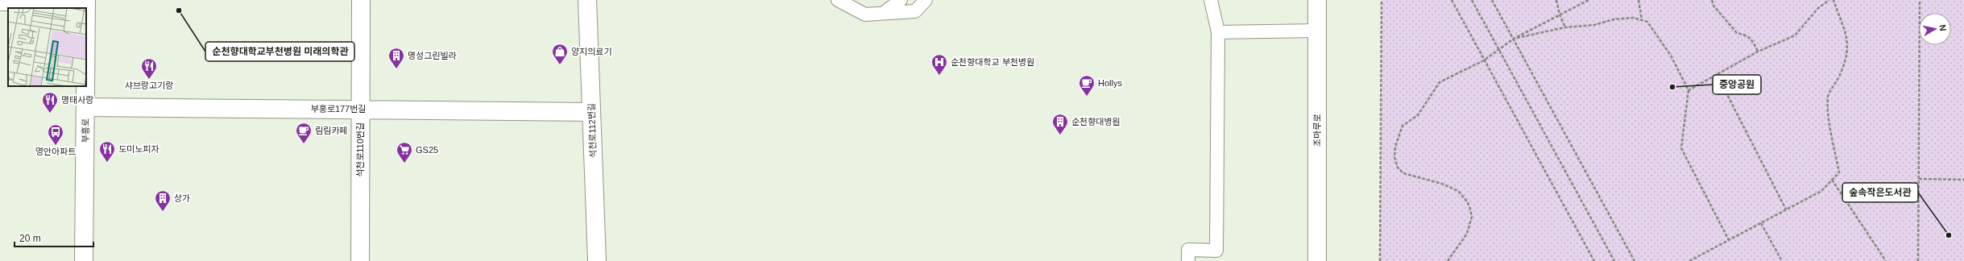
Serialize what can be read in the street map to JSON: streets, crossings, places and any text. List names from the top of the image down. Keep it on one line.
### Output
{"streets":{"street":["부흥로177번길","부흥로","석천로112번길","조마루로","석천로110번길"]},"crossings":[["부흥로177번길","부흥로"],["부흥로177번길","석천로112번길"],["부흥로177번길","석천로110번길"]],"places":{"other":["순천향대학교부천병원 미래의학관","중앙공원","숲속작은도서관"],"shop":["양지의료기"],"building":["명성그린빌라","순천향대병원","상가"],"hospital":["순천향대학교 부천병원"],"restaurant":["샤브랑고기랑","명태사랑","도미노피자"],"cafe":["Hollys","림림카페"],"bus stop":["영안아파트"],"supermarket":["GS25"]},"scale_bar":"20 m","north":"right"}
